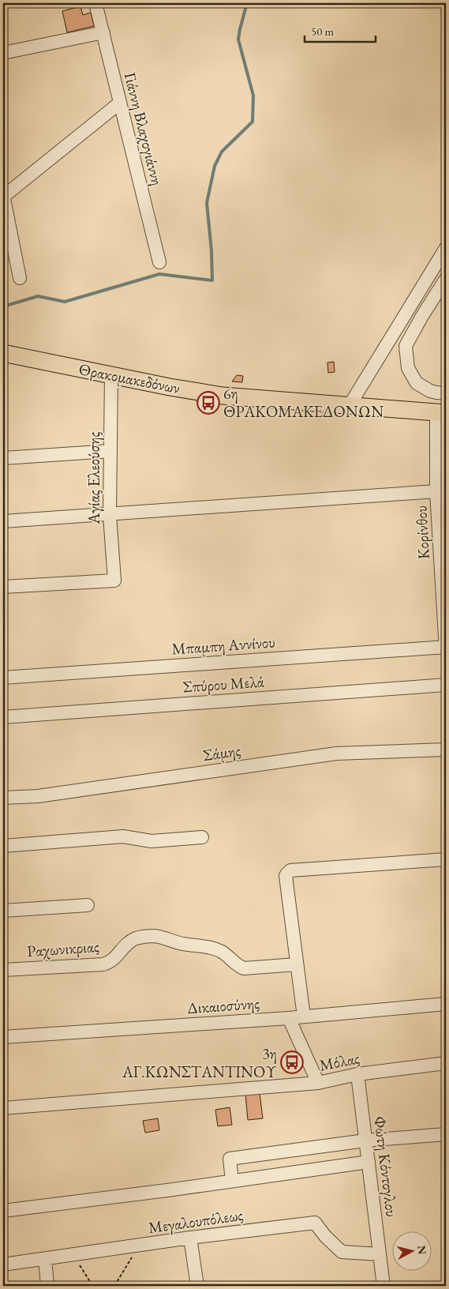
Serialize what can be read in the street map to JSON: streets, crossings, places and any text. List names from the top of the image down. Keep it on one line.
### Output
{"streets":{"main road":["Θρακομακεδόνων"],"street":["Γιάννη Βλαχογιάννη","Αγίας Ελεούσης","Κορίνθου","Μπαμπη Αννίνου","Σπύρου Μελά","Σάμης","Ραχωνικριας","Δικαιοσύνης","Μόλας","Φώτη Κόντογλου","Μεγαλουπόλεως"]},"crossings":[["Θρακομακεδόνων","Αγίας Ελεούσης"],["Θρακομακεδόνων","Κορίνθου"],["Κορίνθου","Μπαμπη Αννίνου"],["Μόλας","Φώτη Κόντογλου"],["Φώτη Κόντογλου","Μεγαλουπόλεως"]],"places":{"bus stop":["6η ΘΡΑΚΟΜΑΚΕΔΟΝΩΝ","3η ΑΓ.ΚΩΝΣΤΑΝΤΙΝΟΥ"]},"scale_bar":"50 m","north":"right"}
